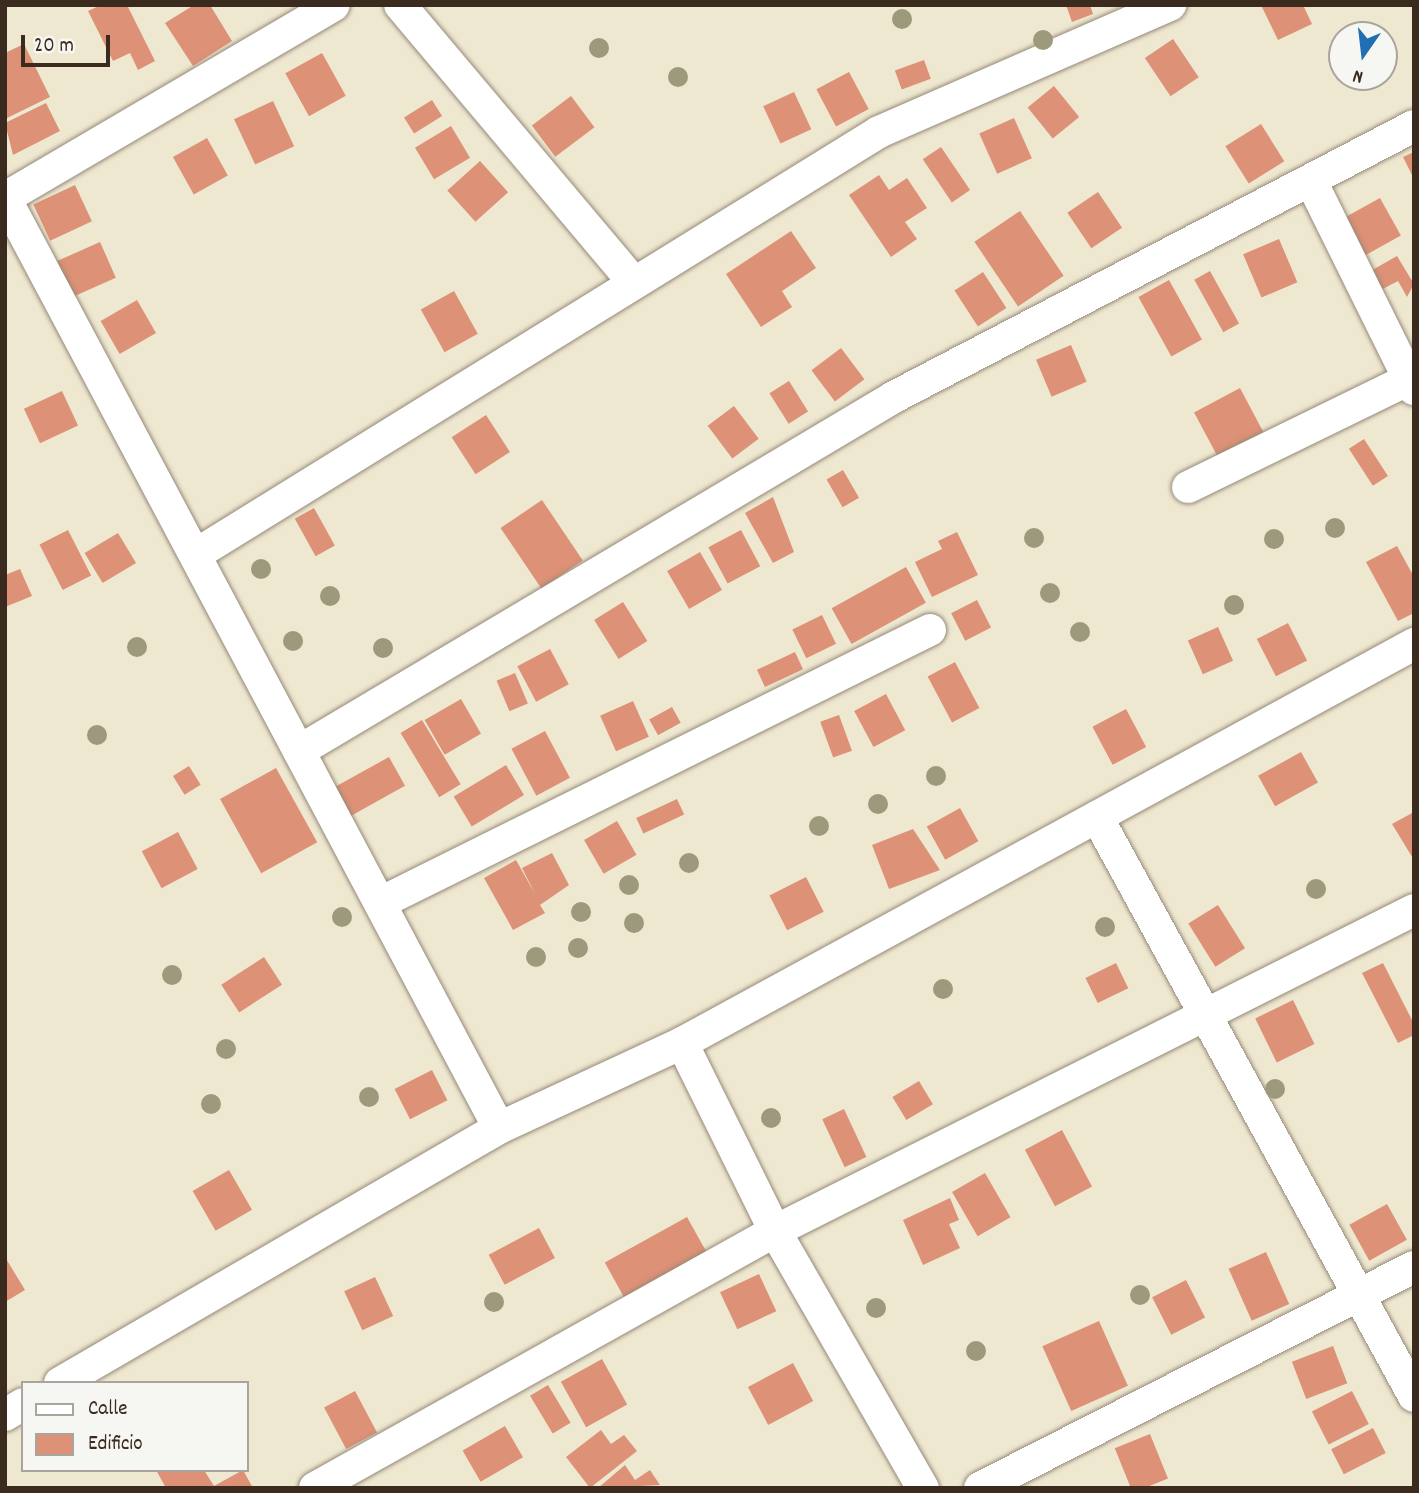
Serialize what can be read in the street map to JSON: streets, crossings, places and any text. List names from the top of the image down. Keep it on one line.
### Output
{"legend":["Calle","Edificio"],"scale_bar":"20 m","north":"bottom"}
